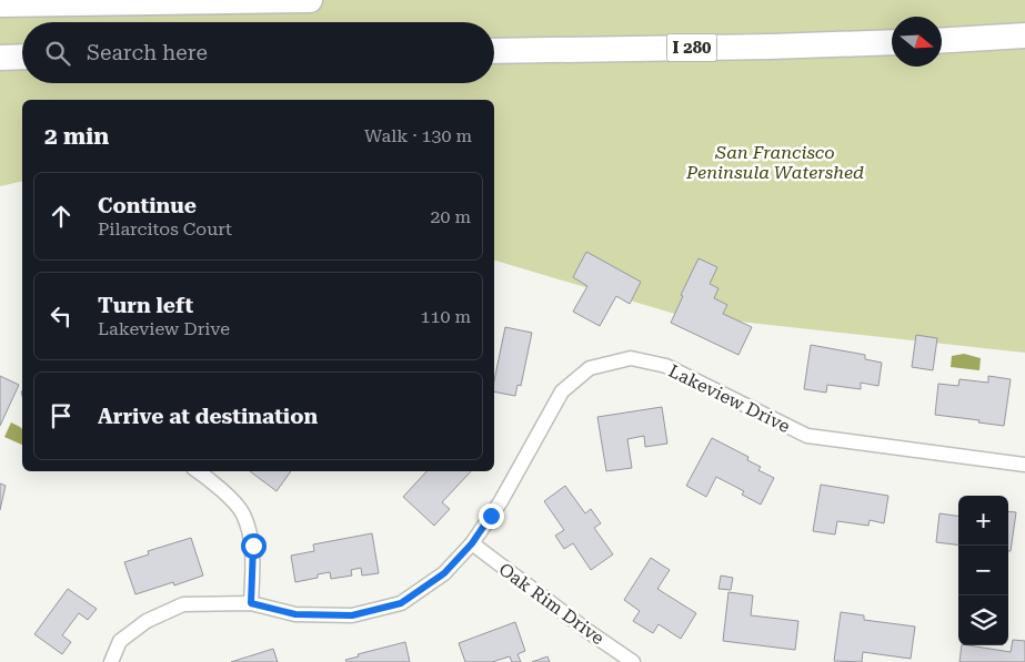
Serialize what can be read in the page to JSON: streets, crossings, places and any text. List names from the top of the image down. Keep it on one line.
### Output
{"streets":{"highway":["I 280"],"street":["Lakeview Drive","Oak Rim Drive"]},"crossings":[["Lakeview Drive","Oak Rim Drive"]],"parks":["San Francisco Peninsula Watershed"],"north":"right","page":{"search":"Search here","heading":["2 min","Walk · 130 m"],"list":[["Continue","Pilarcitos Court","20 m"],["Turn left","Lakeview Drive","110 m"],"Arrive at destination"],"map_buttons":["+","−"]}}
